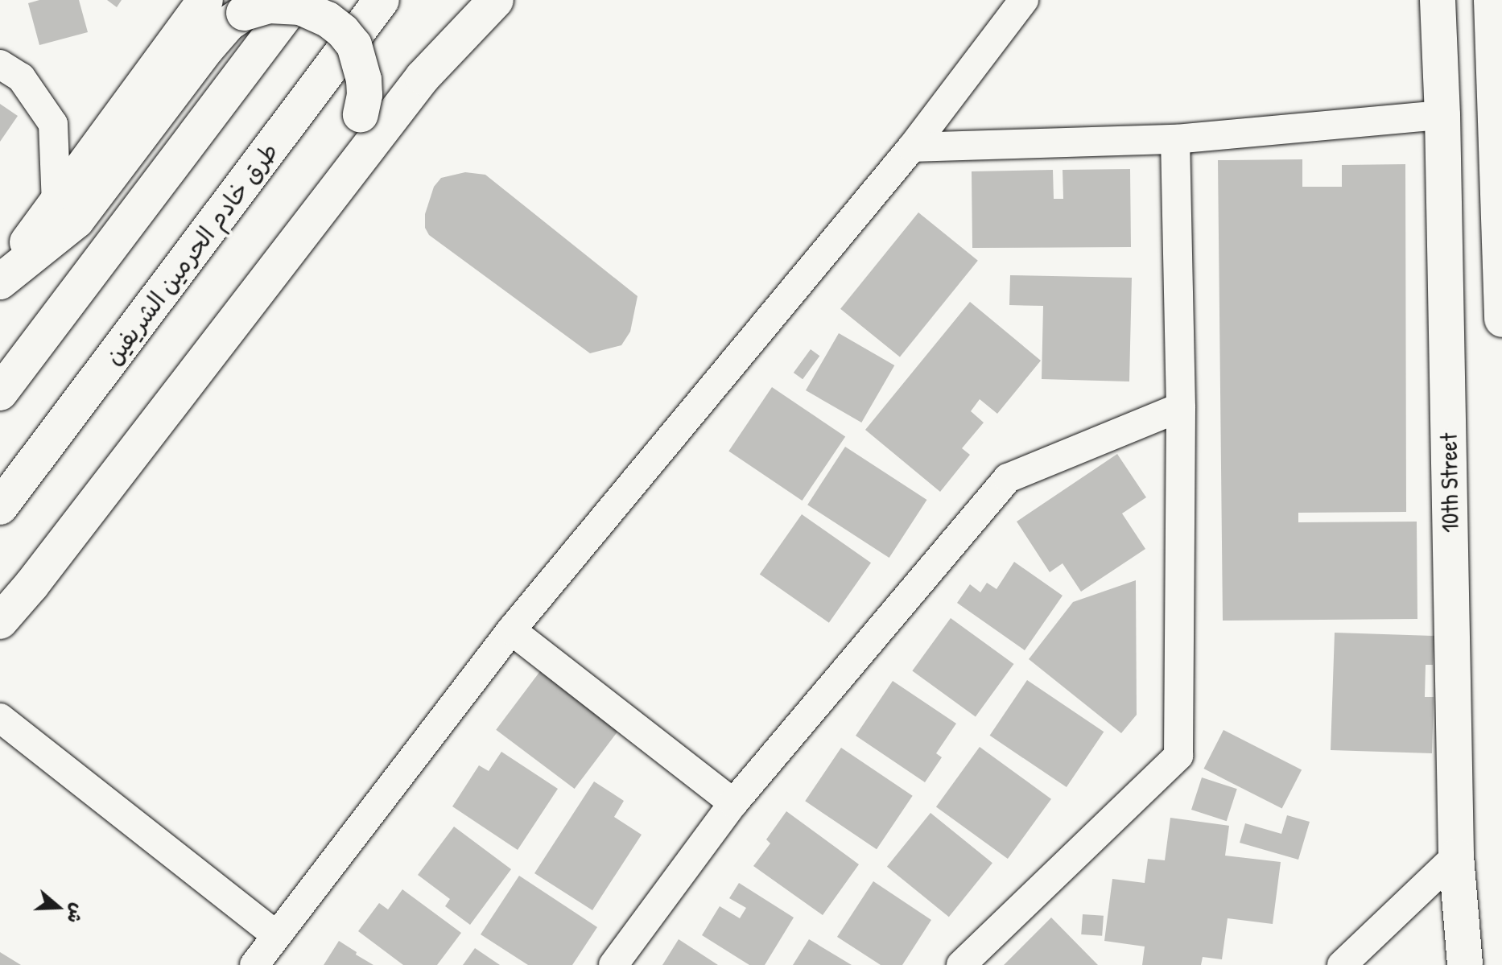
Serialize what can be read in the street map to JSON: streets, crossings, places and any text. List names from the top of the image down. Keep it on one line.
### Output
{"streets":{"main road":["طرق خادم الحرمين الشريفين","10th Street"]},"north":"right"}
